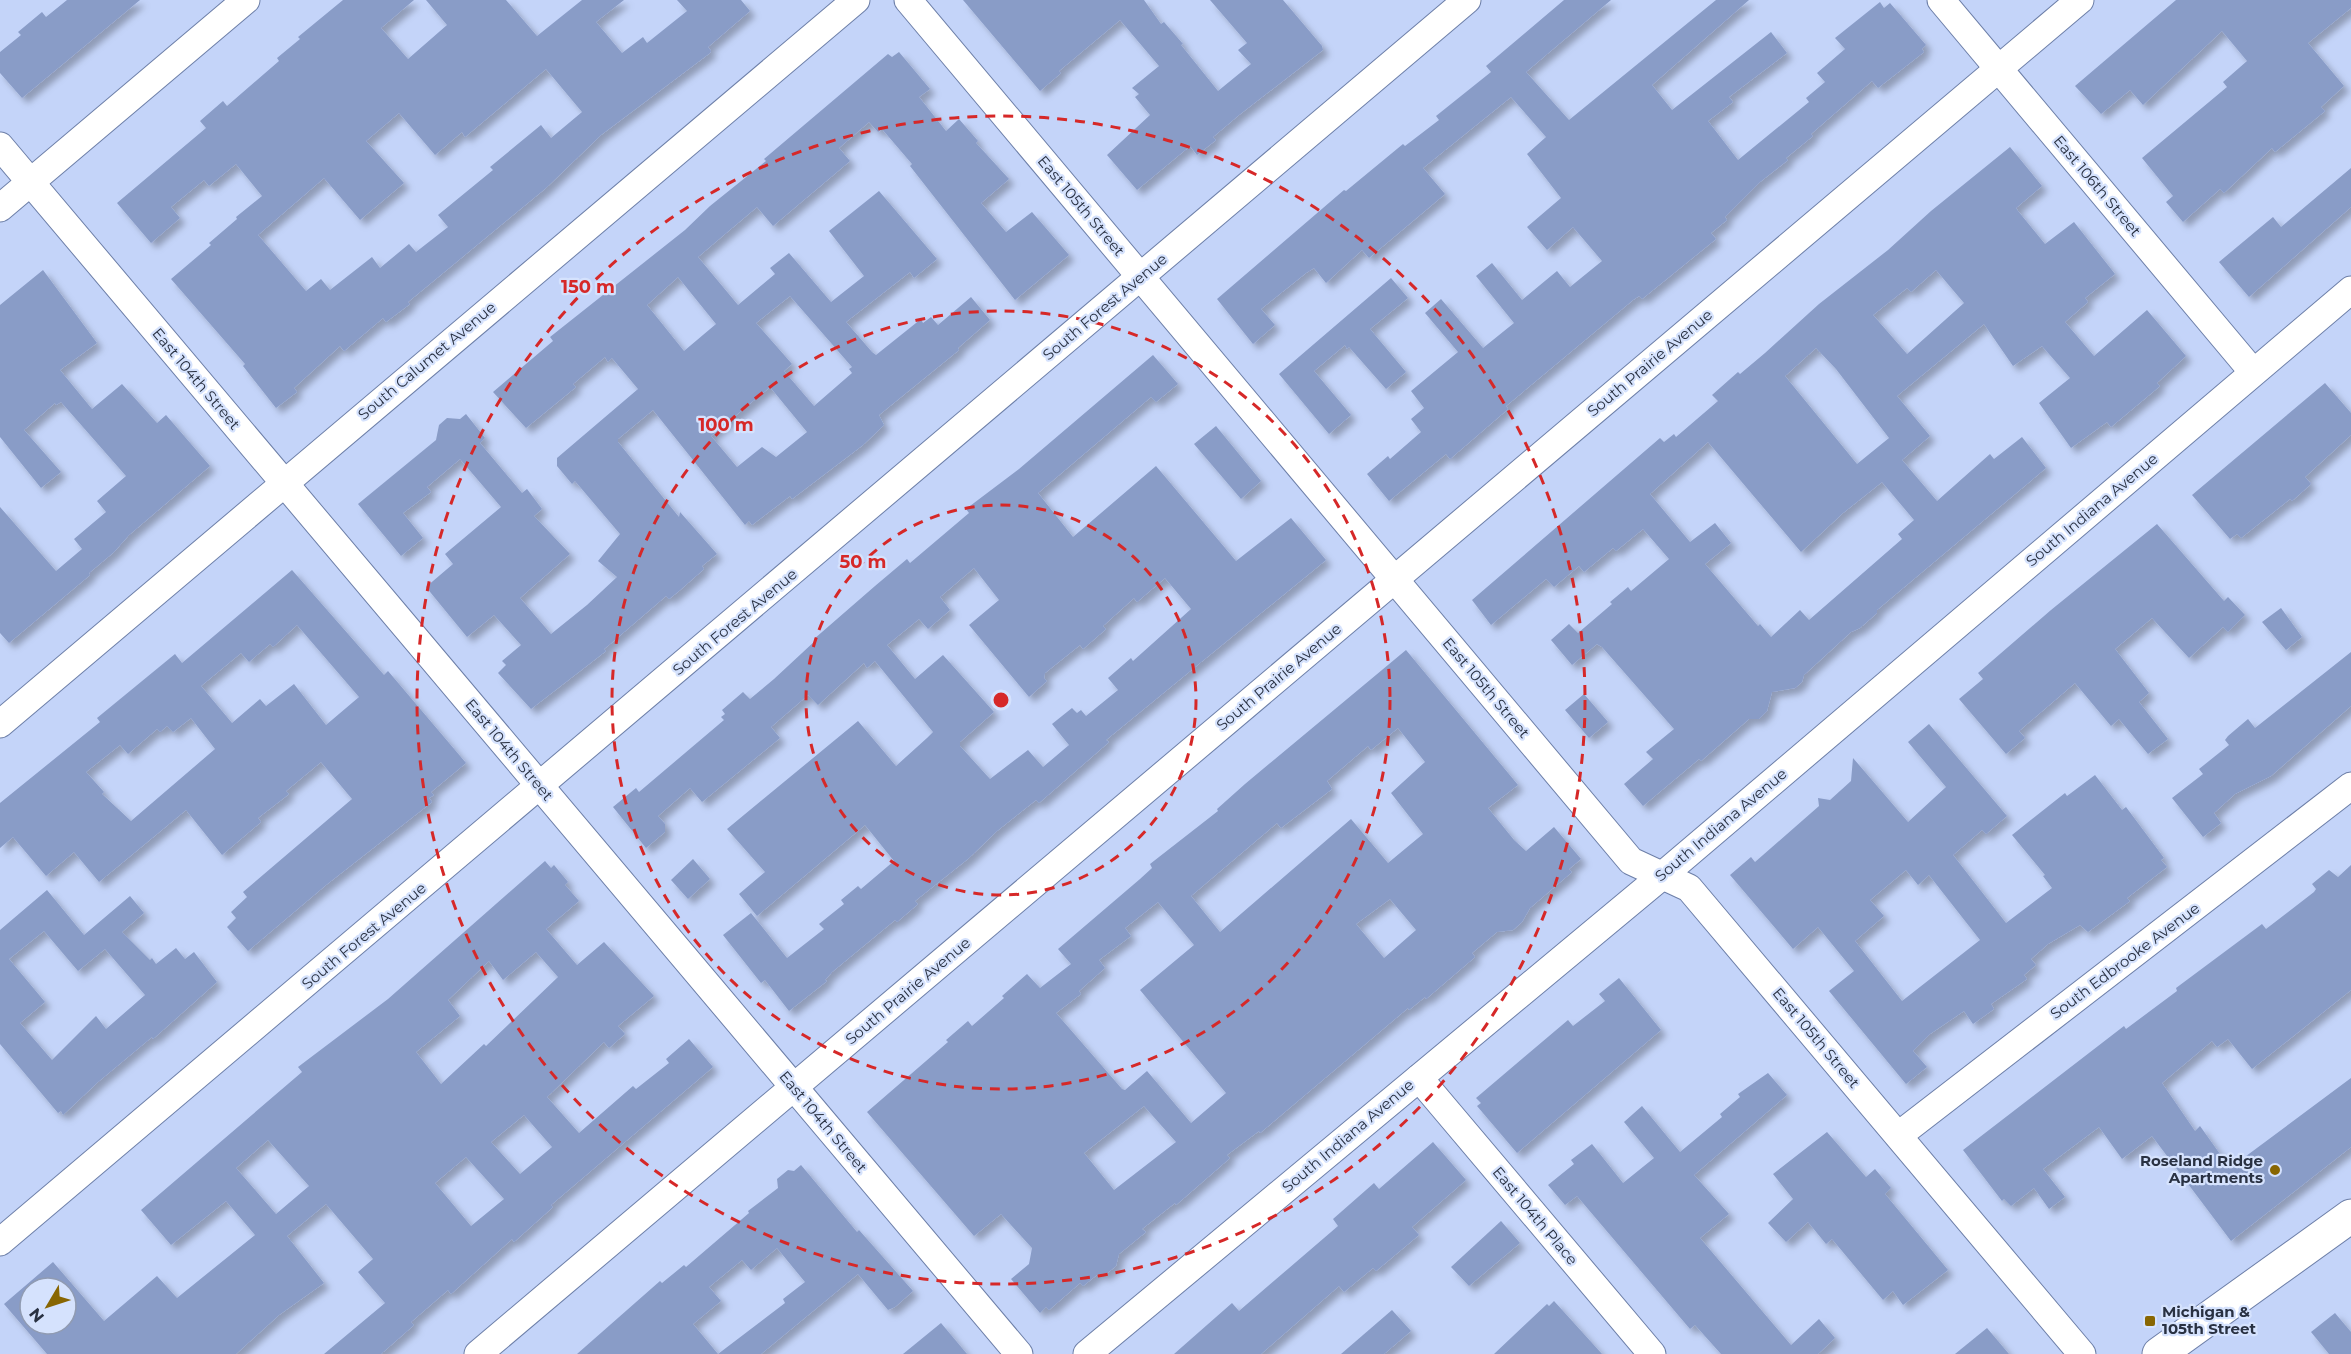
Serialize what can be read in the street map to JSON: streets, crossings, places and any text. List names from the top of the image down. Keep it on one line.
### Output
{"streets":{"street":["East 106th Street","East 105th Street","South Forest Avenue","South Calumet Avenue","South Prairie Avenue","East 104th Street","South Indiana Avenue","South Edbrooke Avenue","East 104th Place"]},"crossings":[["East 106th Street","South Prairie Avenue"],["East 106th Street","South Indiana Avenue"],["East 105th Street","South Forest Avenue"],["East 105th Street","South Prairie Avenue"],["East 105th Street","South Indiana Avenue"],["East 105th Street","South Edbrooke Avenue"],["South Forest Avenue","East 104th Street"],["South Calumet Avenue","East 104th Street"],["South Prairie Avenue","East 104th Street"],["South Indiana Avenue","East 104th Place"]],"places":{"other":["Roseland Ridge Apartments"],"transit":["Michigan & 105th Street"]},"north":"bottom left","rings":["150 m","100 m","50 m"]}
